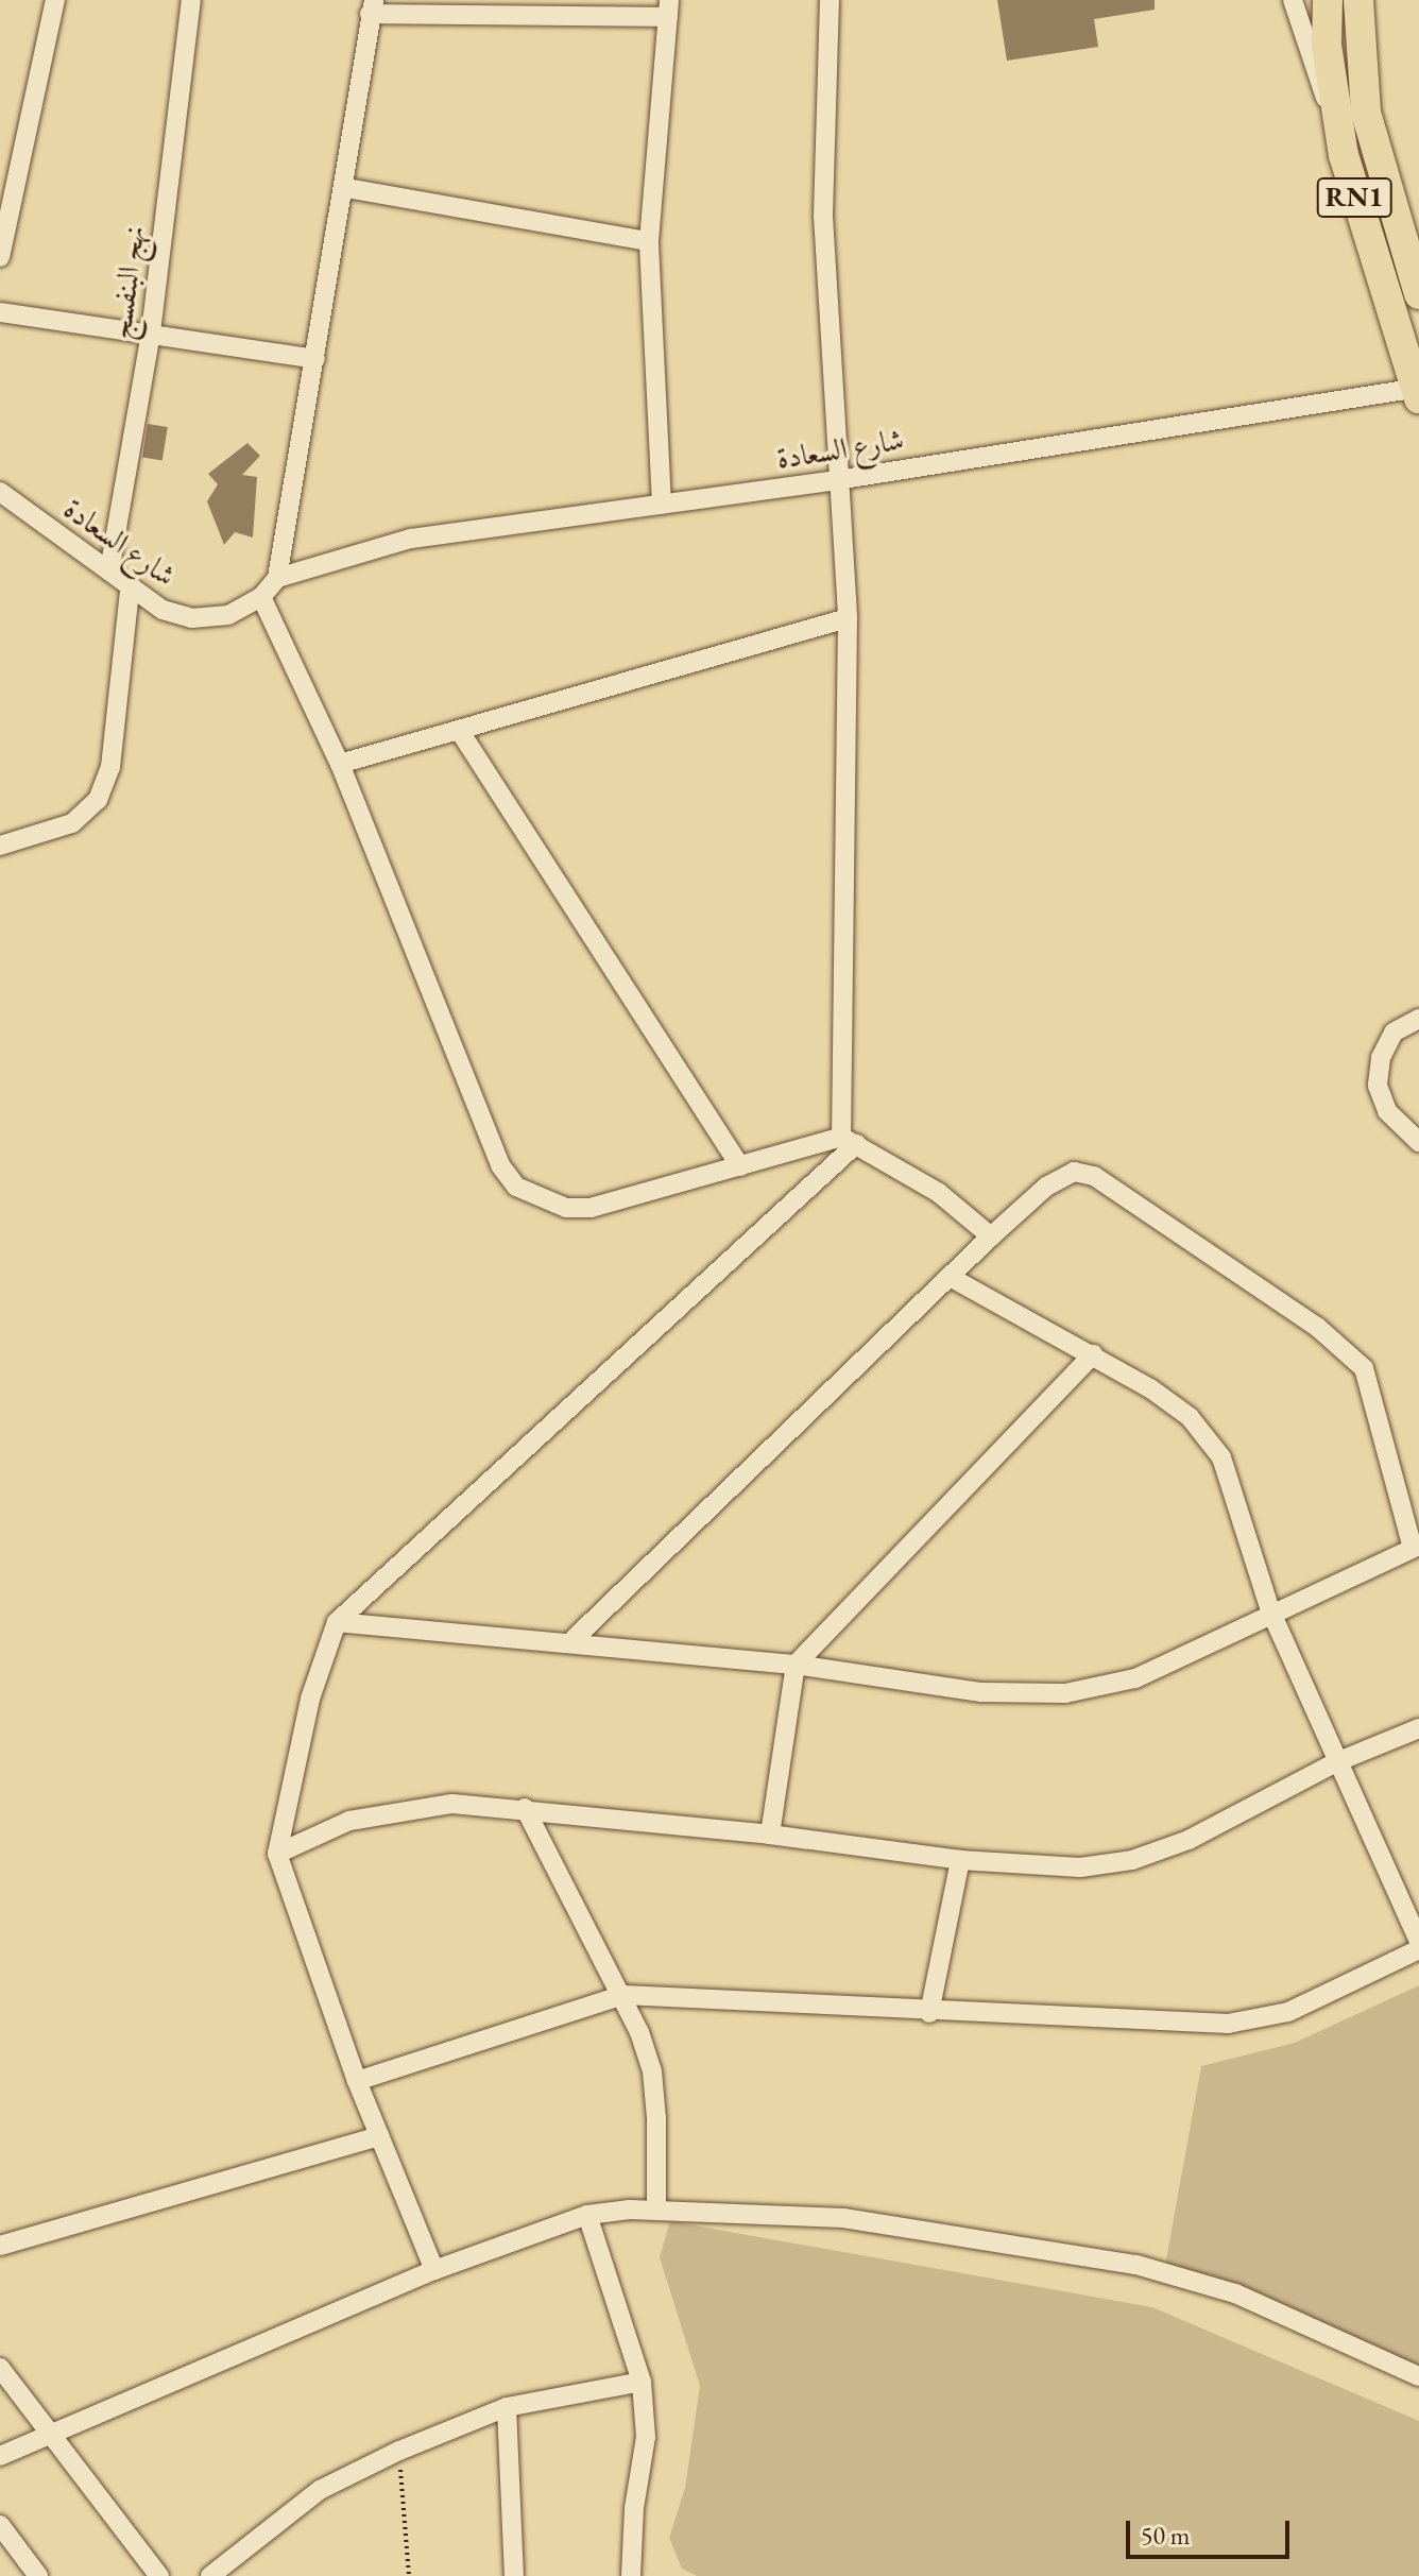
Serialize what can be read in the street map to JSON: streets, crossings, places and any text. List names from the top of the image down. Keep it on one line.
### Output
{"streets":{"main road":["RN1"],"street":["نهج البنفسج","شارع السعادة"]},"crossings":[["RN1","شارع السعادة"],["نهج البنفسج","شارع السعادة"]],"scale_bar":"50 m"}
